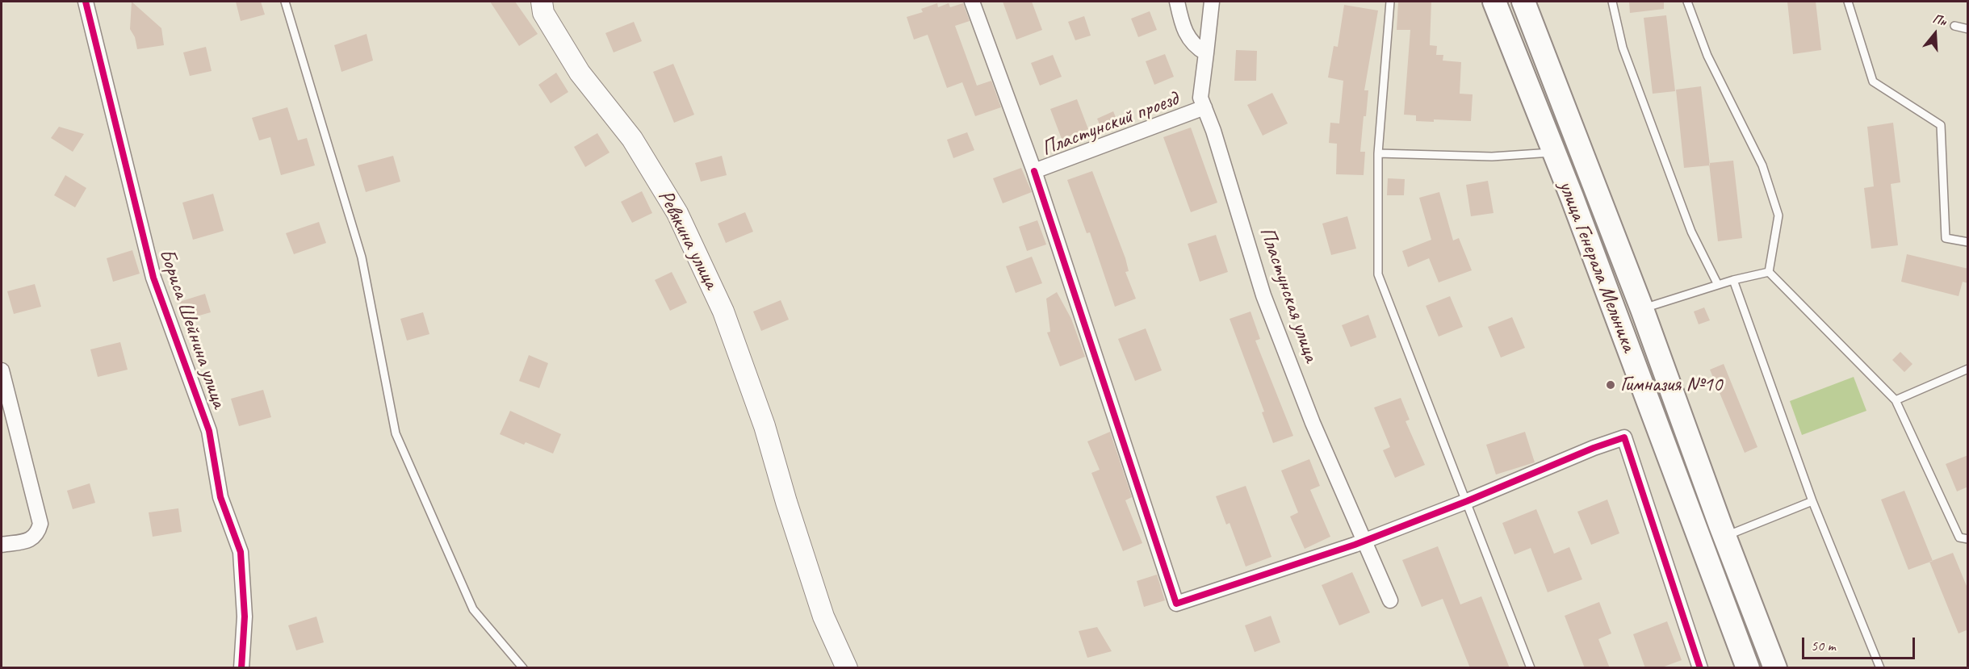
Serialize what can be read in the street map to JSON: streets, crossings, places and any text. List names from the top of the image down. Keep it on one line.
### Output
{"streets":{"main road":["Ревякина улица","улица Генерала Мельника"],"street":["Пластунский проезд","Пластунская улица","Бориса Шейнина улица"]},"crossings":[["Пластунский проезд","Пластунская улица"]],"places":["Гимназия №10"],"scale_bar":"50 m","north":"top"}
